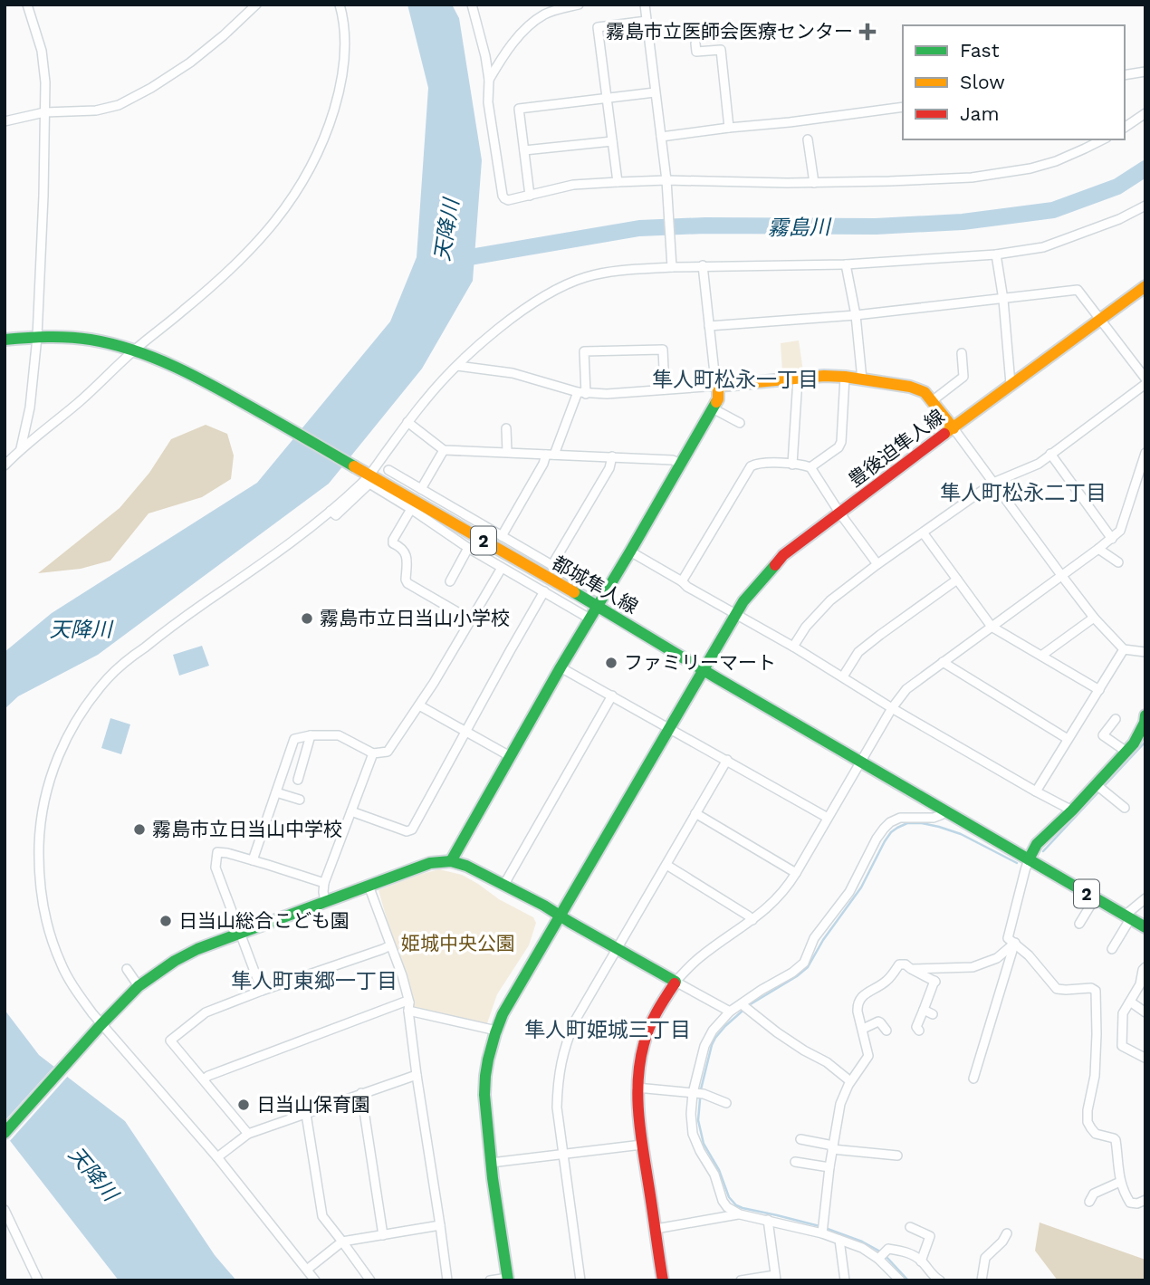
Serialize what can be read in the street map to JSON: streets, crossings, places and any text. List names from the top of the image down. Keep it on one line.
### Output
{"streets":{"street":["豊後迫隼人線","2","都城隼人線"]},"crossings":[["豊後迫隼人線","都城隼人線"]],"districts":["隼人町松永一丁目","隼人町松永二丁目","隼人町東郷一丁目","隼人町姫城三丁目"],"water":["霧島川","天降川"],"parks":["姫城中央公園"],"places":{"health":["霧島市立医師会医療センター"],"other":["霧島市立日当山小学校","ファミリーマート","霧島市立日当山中学校","日当山総合こども園","日当山保育園"]},"legend":["Fast","Slow","Jam"]}
